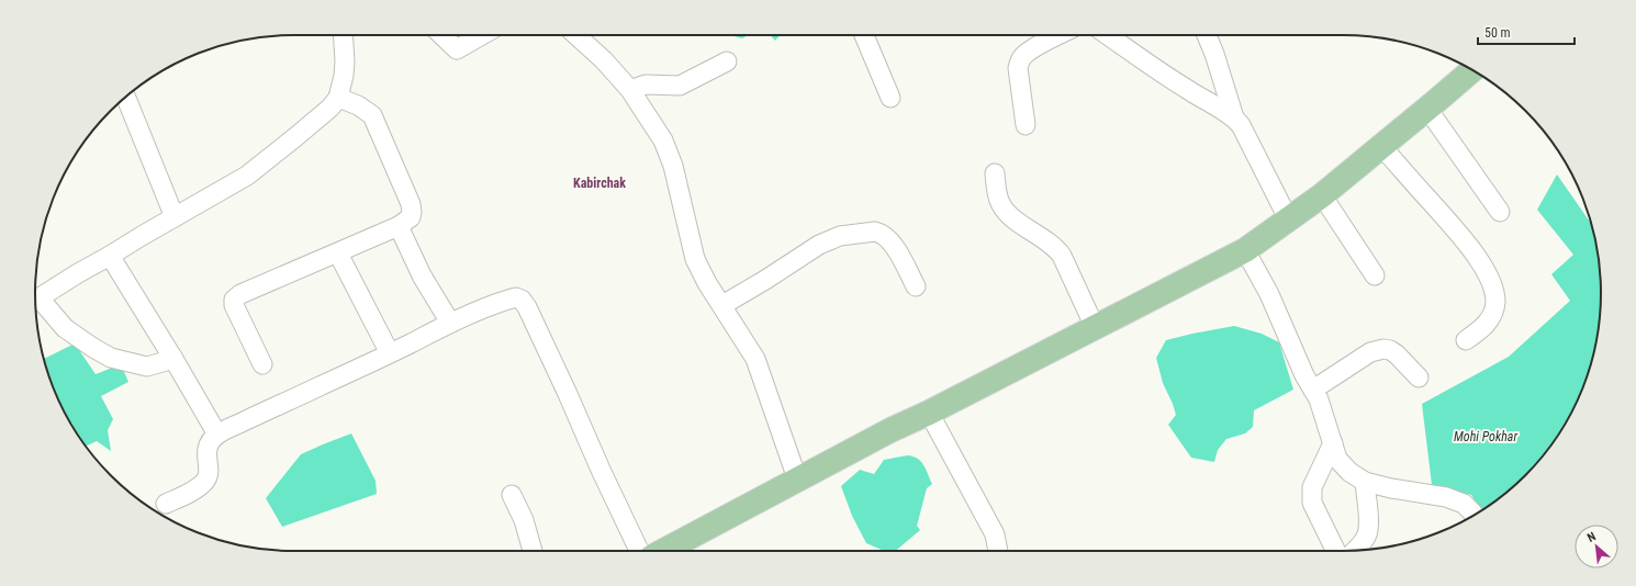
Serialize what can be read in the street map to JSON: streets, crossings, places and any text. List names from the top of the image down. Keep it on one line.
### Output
{"districts":["Kabirchak"],"water":["Mohi Pokhar"],"scale_bar":"50 m","north":"top left"}
